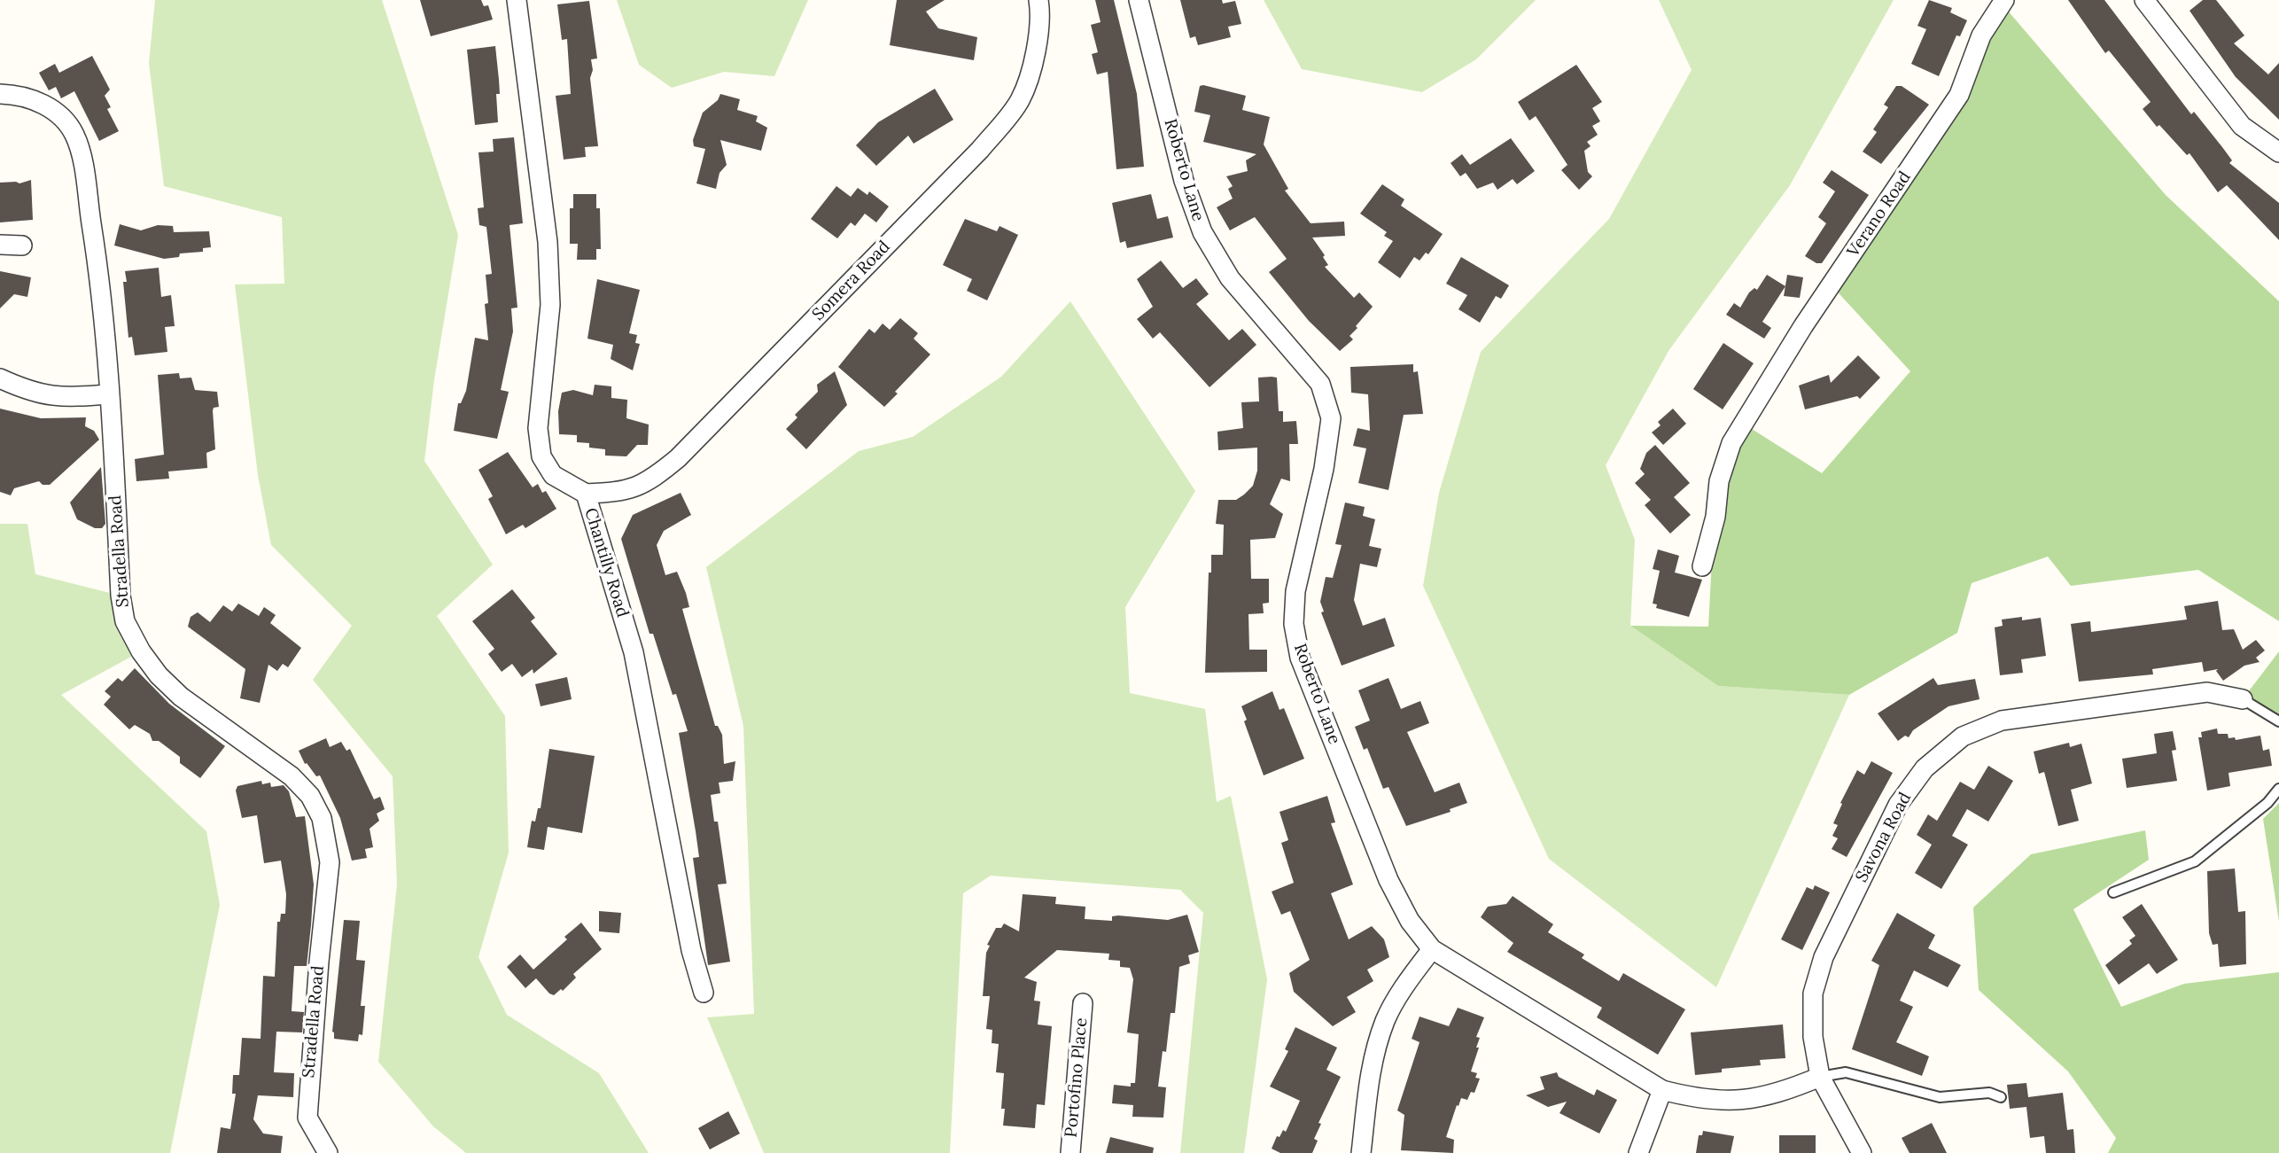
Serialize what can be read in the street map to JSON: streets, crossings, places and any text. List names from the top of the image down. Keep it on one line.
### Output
{"streets":{"street":["Roberto Lane","Verano Road","Somera Road","Stradella Road","Chantilly Road","Savona Road","Portofino Place"]},"crossings":[["Roberto Lane","Savona Road"],["Somera Road","Chantilly Road"]]}
